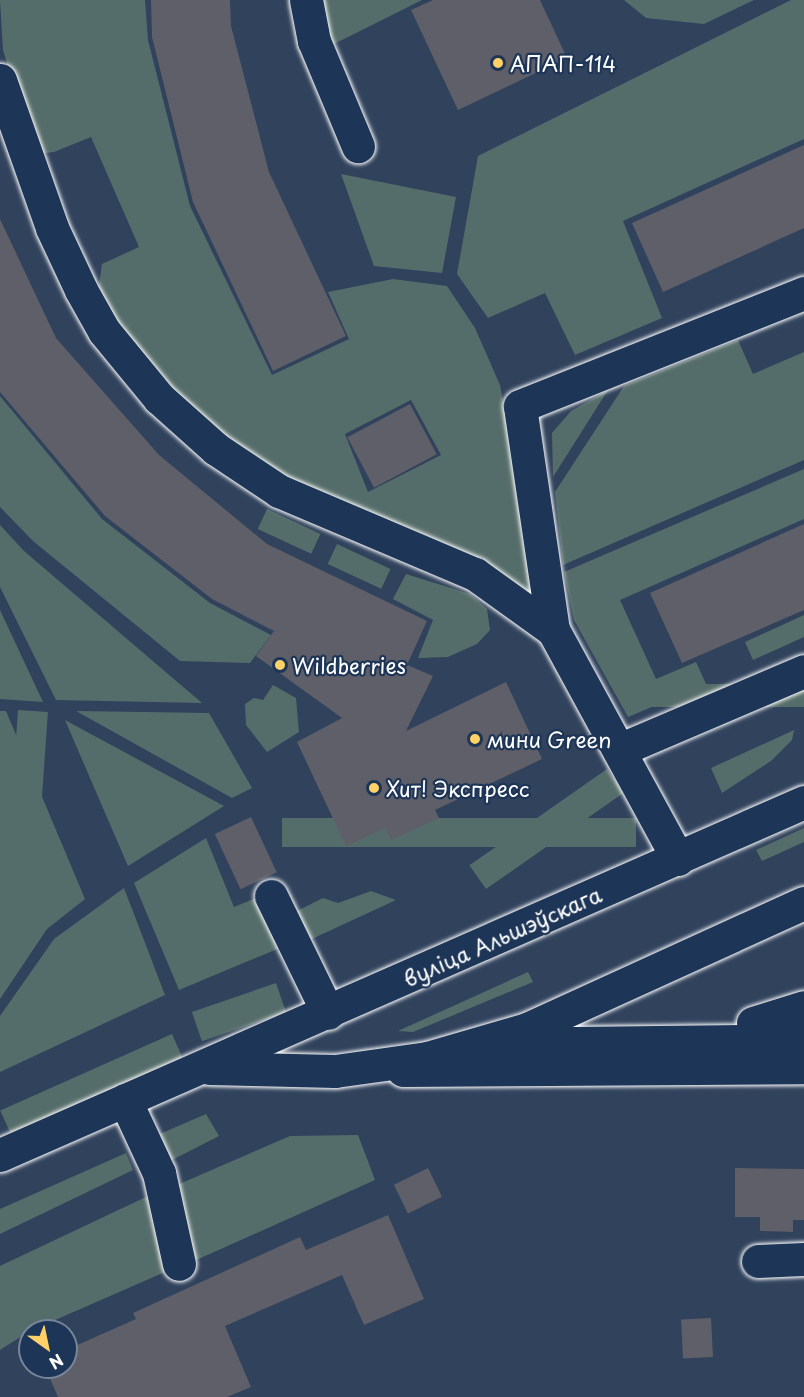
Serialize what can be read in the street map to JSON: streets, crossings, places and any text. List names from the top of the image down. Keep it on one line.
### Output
{"streets":{"main road":["вуліца Альшэўскага"]},"places":["АПАП-114","Wildberries","мини Green","Хит! Экспресс"],"north":"bottom right"}
